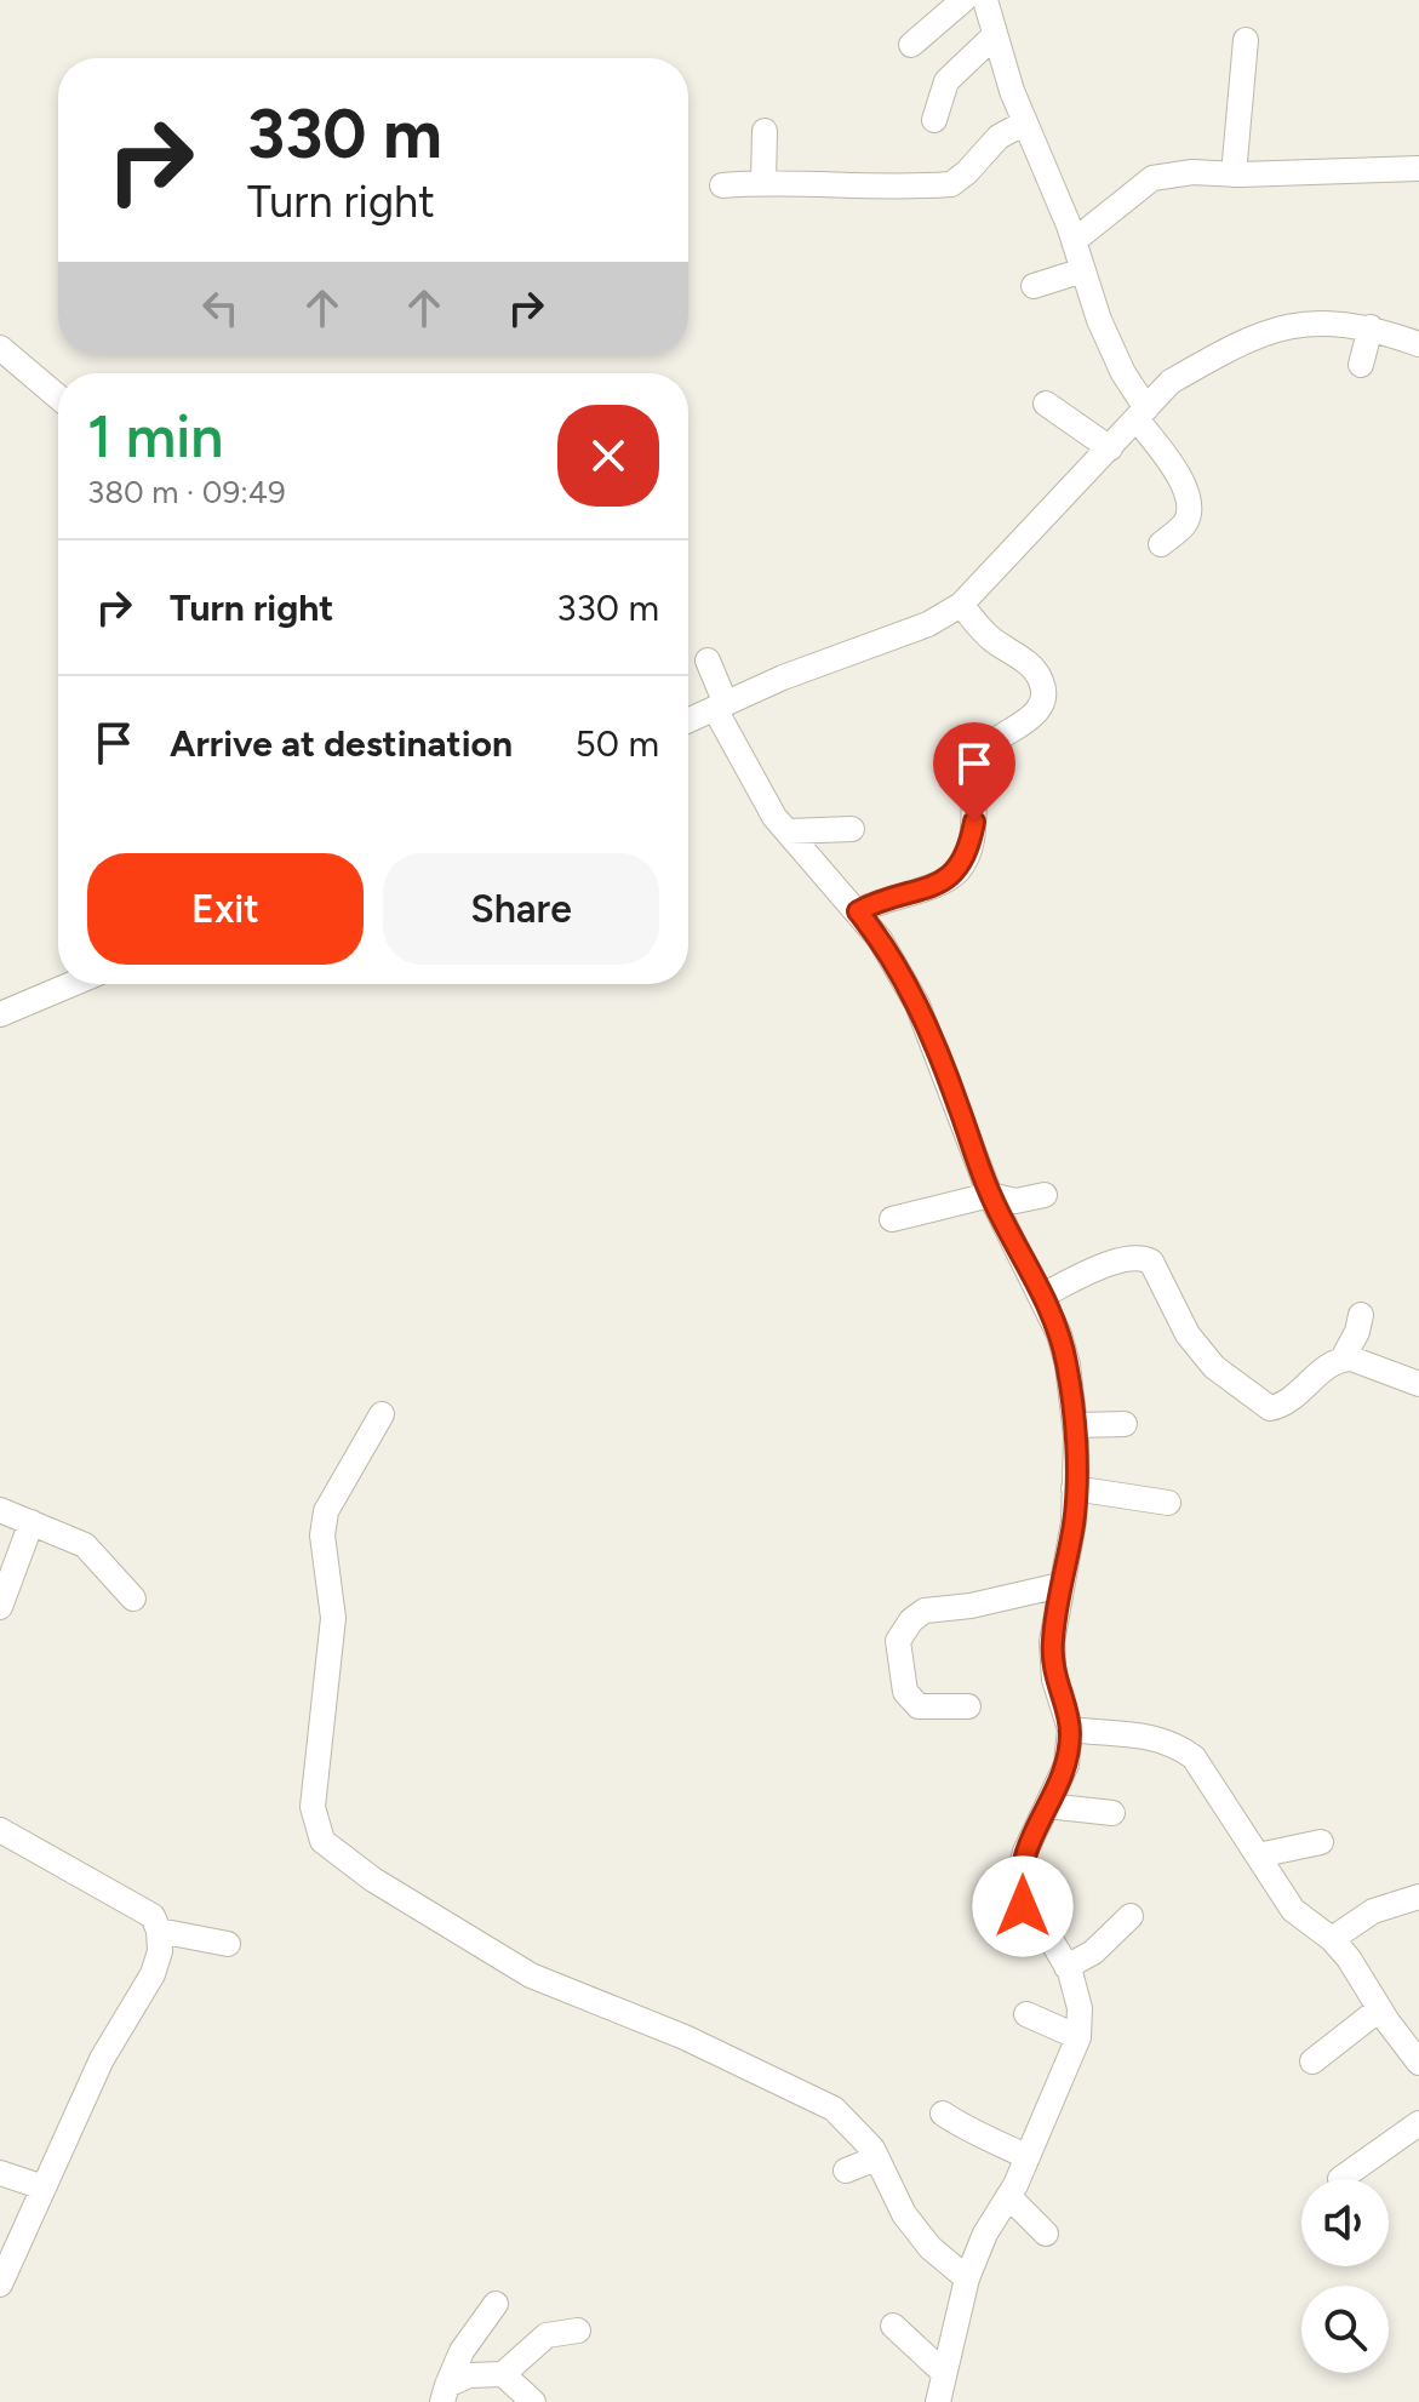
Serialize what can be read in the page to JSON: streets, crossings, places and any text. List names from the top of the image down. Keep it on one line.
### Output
{"page":{"turn":["330 m","Turn right"],"heading":["1 min","380 m · 09:49"],"list":[{"name":"Turn right","value":"330 m"},{"name":"Arrive at destination","value":"50 m"}],"buttons":["Exit","Share"]}}
